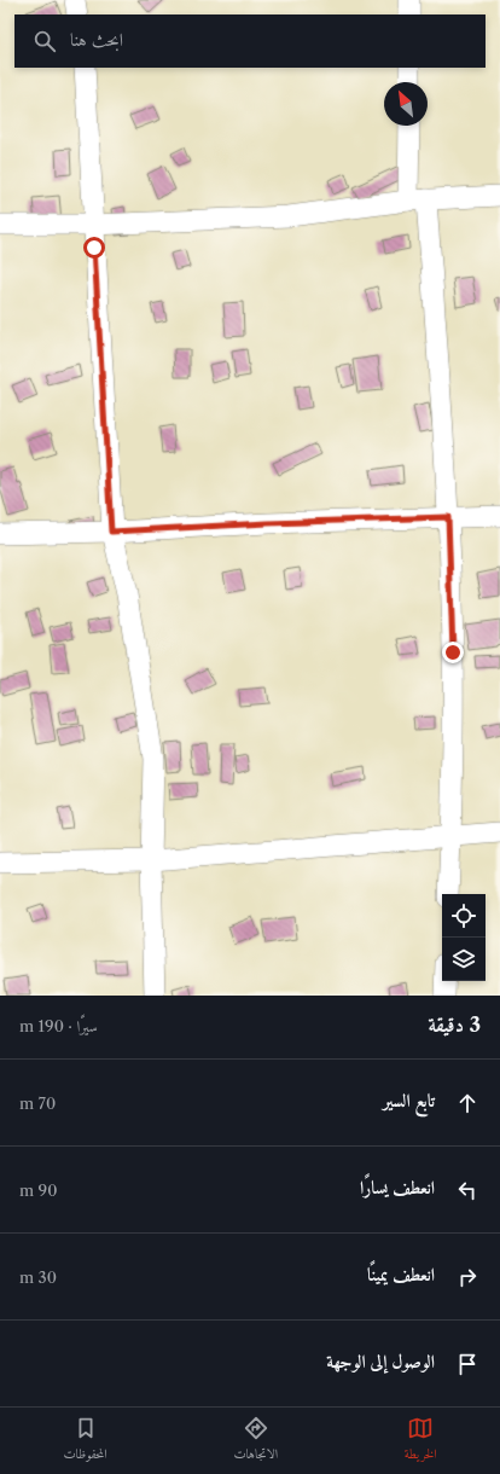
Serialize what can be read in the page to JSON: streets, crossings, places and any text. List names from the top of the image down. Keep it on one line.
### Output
{"north":"top left","page":{"search":"ابحث هنا","heading":["3 دقيقة","سيرًا · 190 m"],"list":[["تابع السير","70 m"],["انعطف يسارًا","90 m"],["انعطف يمينًا","30 m"],"الوصول إلى الوجهة"],"nav":["الخريطة","الاتجاهات","المحفوظات"]}}
